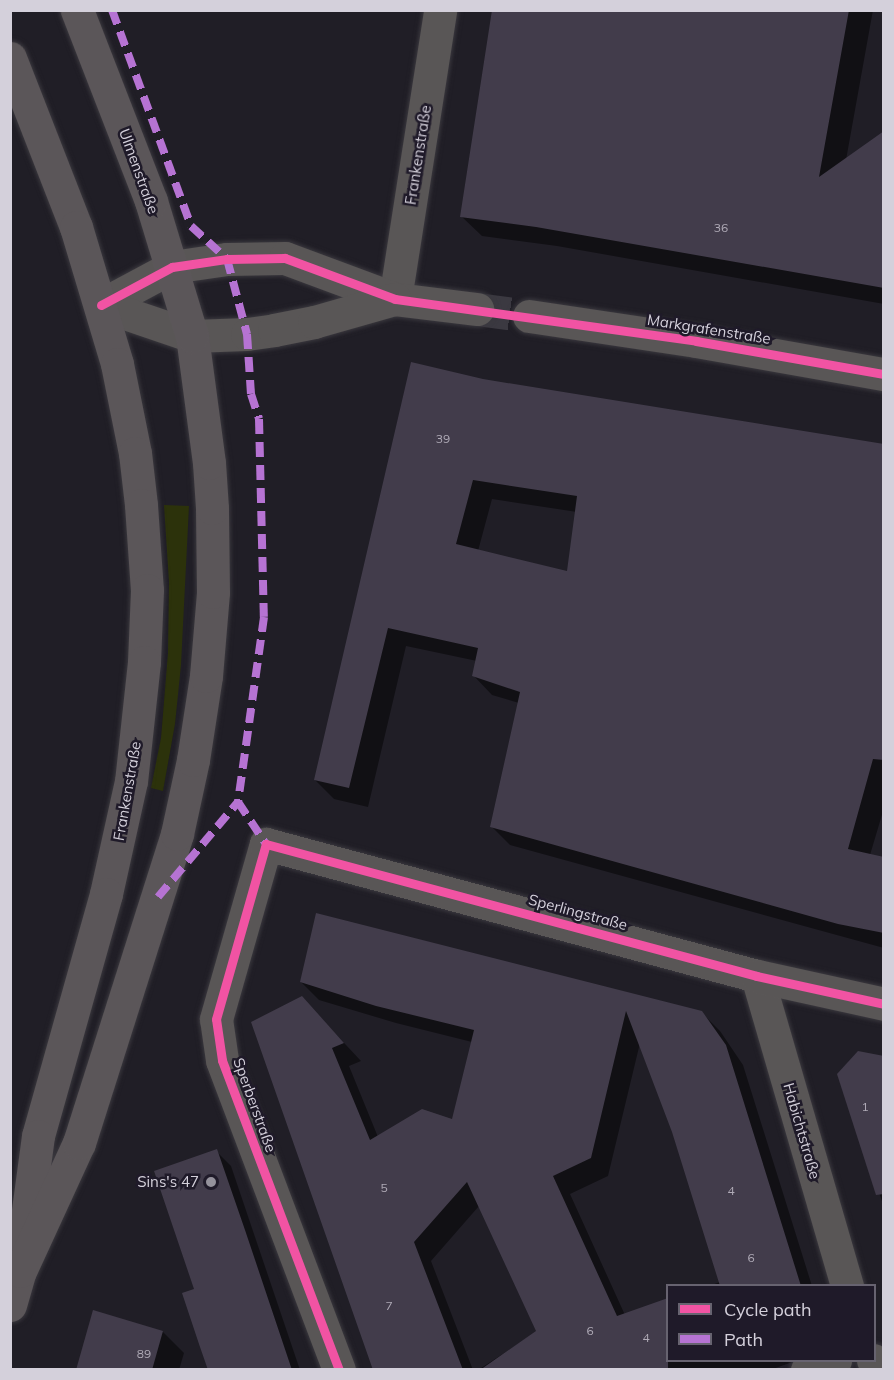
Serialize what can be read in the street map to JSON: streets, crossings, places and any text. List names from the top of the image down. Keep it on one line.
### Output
{"streets":{"main road":["Frankenstraße","Ulmenstraße"],"street":["Markgrafenstraße","Sperlingstraße","Sperberstraße","Habichtstraße"]},"crossings":[["Frankenstraße","Ulmenstraße"],["Sperlingstraße","Sperberstraße"],["Sperlingstraße","Habichtstraße"]],"places":["Sins's 47"],"house_numbers":["36","39","1","5","4","6","7","6","4","89"],"legend":["Cycle path","Path"]}
